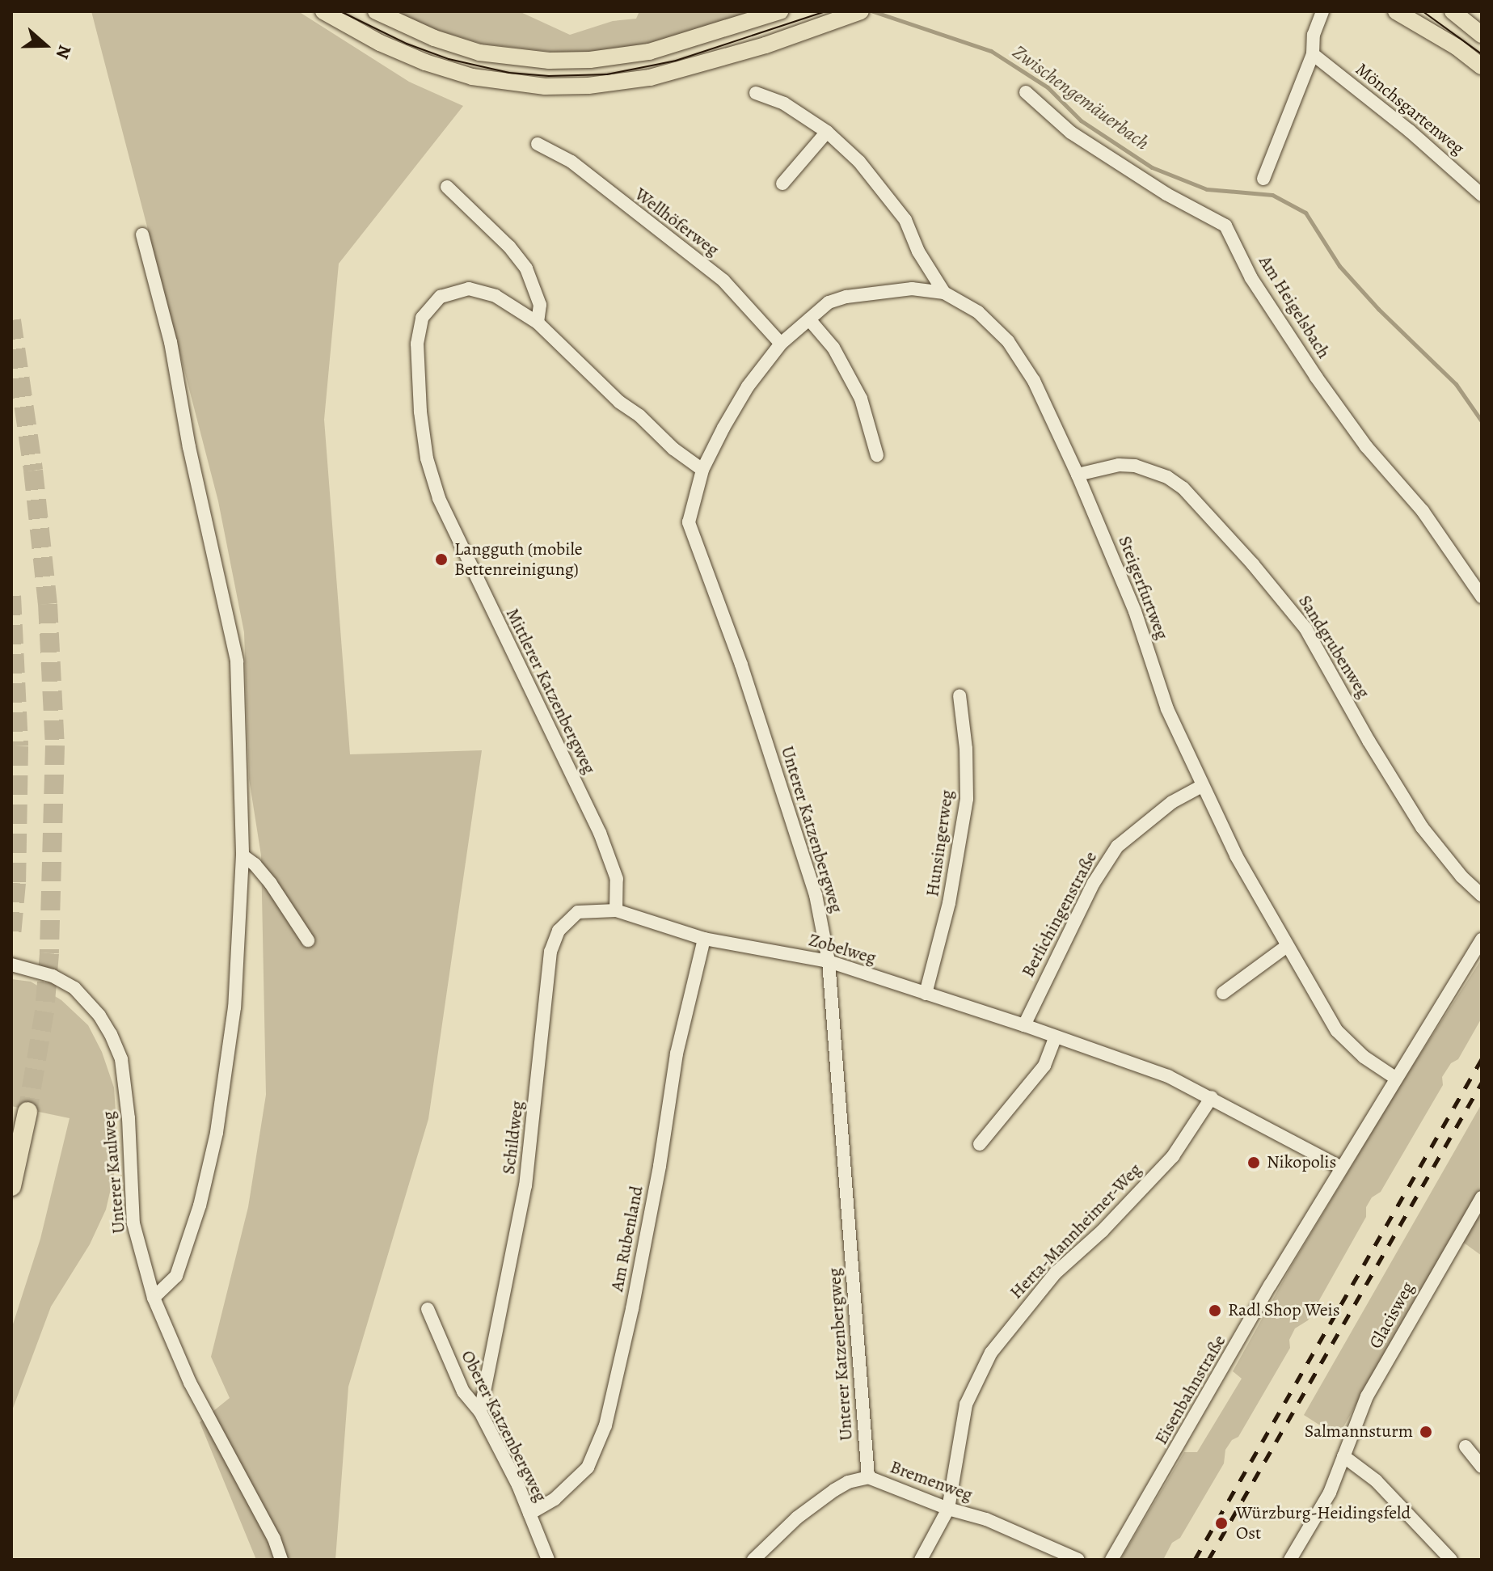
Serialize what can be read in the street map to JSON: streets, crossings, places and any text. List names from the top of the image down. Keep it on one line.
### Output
{"streets":{"street":["Mönchsgartenweg","Wellhöferweg","Am Heigelsbach","Steigerfurtweg","Sandgrubenweg","Mittlerer Katzenbergweg","Unterer Katzenbergweg","Hunsingerweg","Berlichingenstraße","Zobelweg","Schildweg","Unterer Kaulweg","Herta-Mannheimer-Weg","Am Rubenland","Glacisweg","Eisenbahnstraße","Oberer Katzenbergweg","Bremenweg"]},"crossings":[["Wellhöferweg","Unterer Katzenbergweg"],["Steigerfurtweg","Sandgrubenweg"],["Steigerfurtweg","Unterer Katzenbergweg"],["Steigerfurtweg","Berlichingenstraße"],["Steigerfurtweg","Eisenbahnstraße"],["Mittlerer Katzenbergweg","Unterer Katzenbergweg"],["Mittlerer Katzenbergweg","Zobelweg"],["Mittlerer Katzenbergweg","Schildweg"],["Unterer Katzenbergweg","Zobelweg"],["Unterer Katzenbergweg","Bremenweg"],["Hunsingerweg","Zobelweg"],["Berlichingenstraße","Zobelweg"],["Zobelweg","Schildweg"],["Zobelweg","Herta-Mannheimer-Weg"],["Zobelweg","Am Rubenland"],["Zobelweg","Eisenbahnstraße"],["Schildweg","Oberer Katzenbergweg"],["Herta-Mannheimer-Weg","Bremenweg"],["Am Rubenland","Oberer Katzenbergweg"]],"water":["Zwischengemäuerbach"],"places":["Langguth (mobile Bettenreinigung)","Nikopolis","Radl Shop Weis","Salmannsturm","Würzburg-Heidingsfeld Ost"],"north":"right"}
